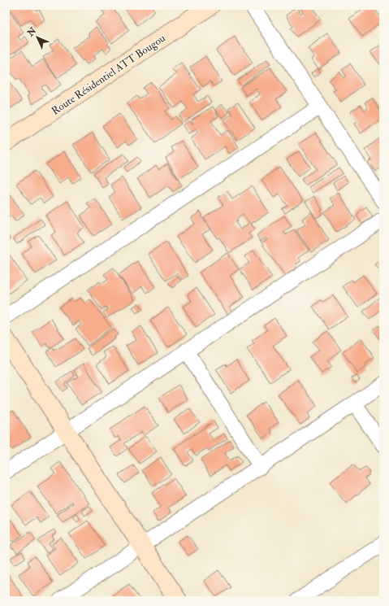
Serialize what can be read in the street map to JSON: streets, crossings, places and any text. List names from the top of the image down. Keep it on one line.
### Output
{"streets":{"street":["Route Résidentiel ATT Bougou"]},"north":"top left"}
